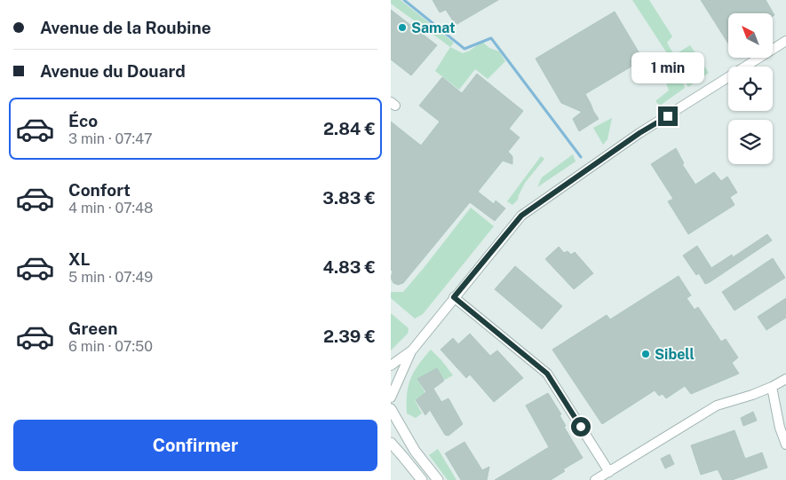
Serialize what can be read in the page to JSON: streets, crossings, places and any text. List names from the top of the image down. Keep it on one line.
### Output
{"places":["Samat","Sibell"],"north":"top left","page":{"banner":["Avenue de la Roubine","Avenue du Douard"],"bubble":"1 min","list":[{"name":"Éco","note":"3 min · 07:47","value":"2.84 €"},{"name":"Confort","note":"4 min · 07:48","value":"3.83 €"},{"name":"XL","note":"5 min · 07:49","value":"4.83 €"},{"name":"Green","note":"6 min · 07:50","value":"2.39 €"}],"buttons":"Confirmer"}}
